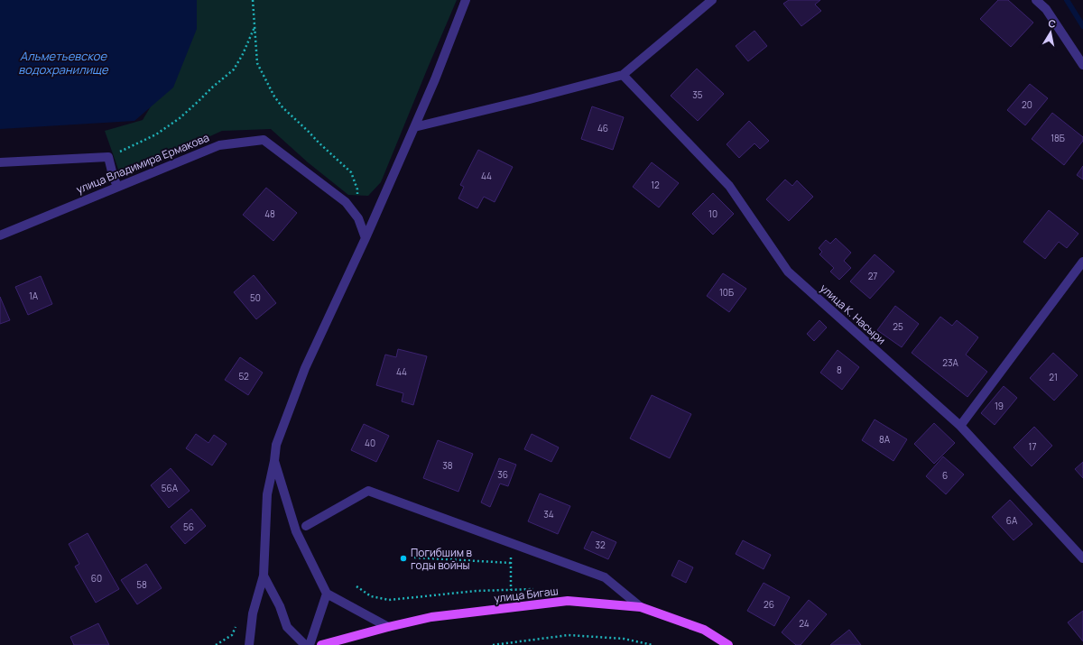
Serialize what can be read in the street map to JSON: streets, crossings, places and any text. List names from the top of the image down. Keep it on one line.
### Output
{"streets":{"main road":["улица Бигаш"],"street":["улица Владимира Ермакова","улица К. Насыри"]},"water":["Альметьевское водохранилище"],"places":["Погибшим в годы войны"],"house_numbers":["35","20","46","18Б","44","12","48","10","27","10Б","1А","50","25","23А","8","44","52","21","19","8А","40","17","38","36","6","56А","34","6А","56","32","60","58","26","24"],"north":"top"}
